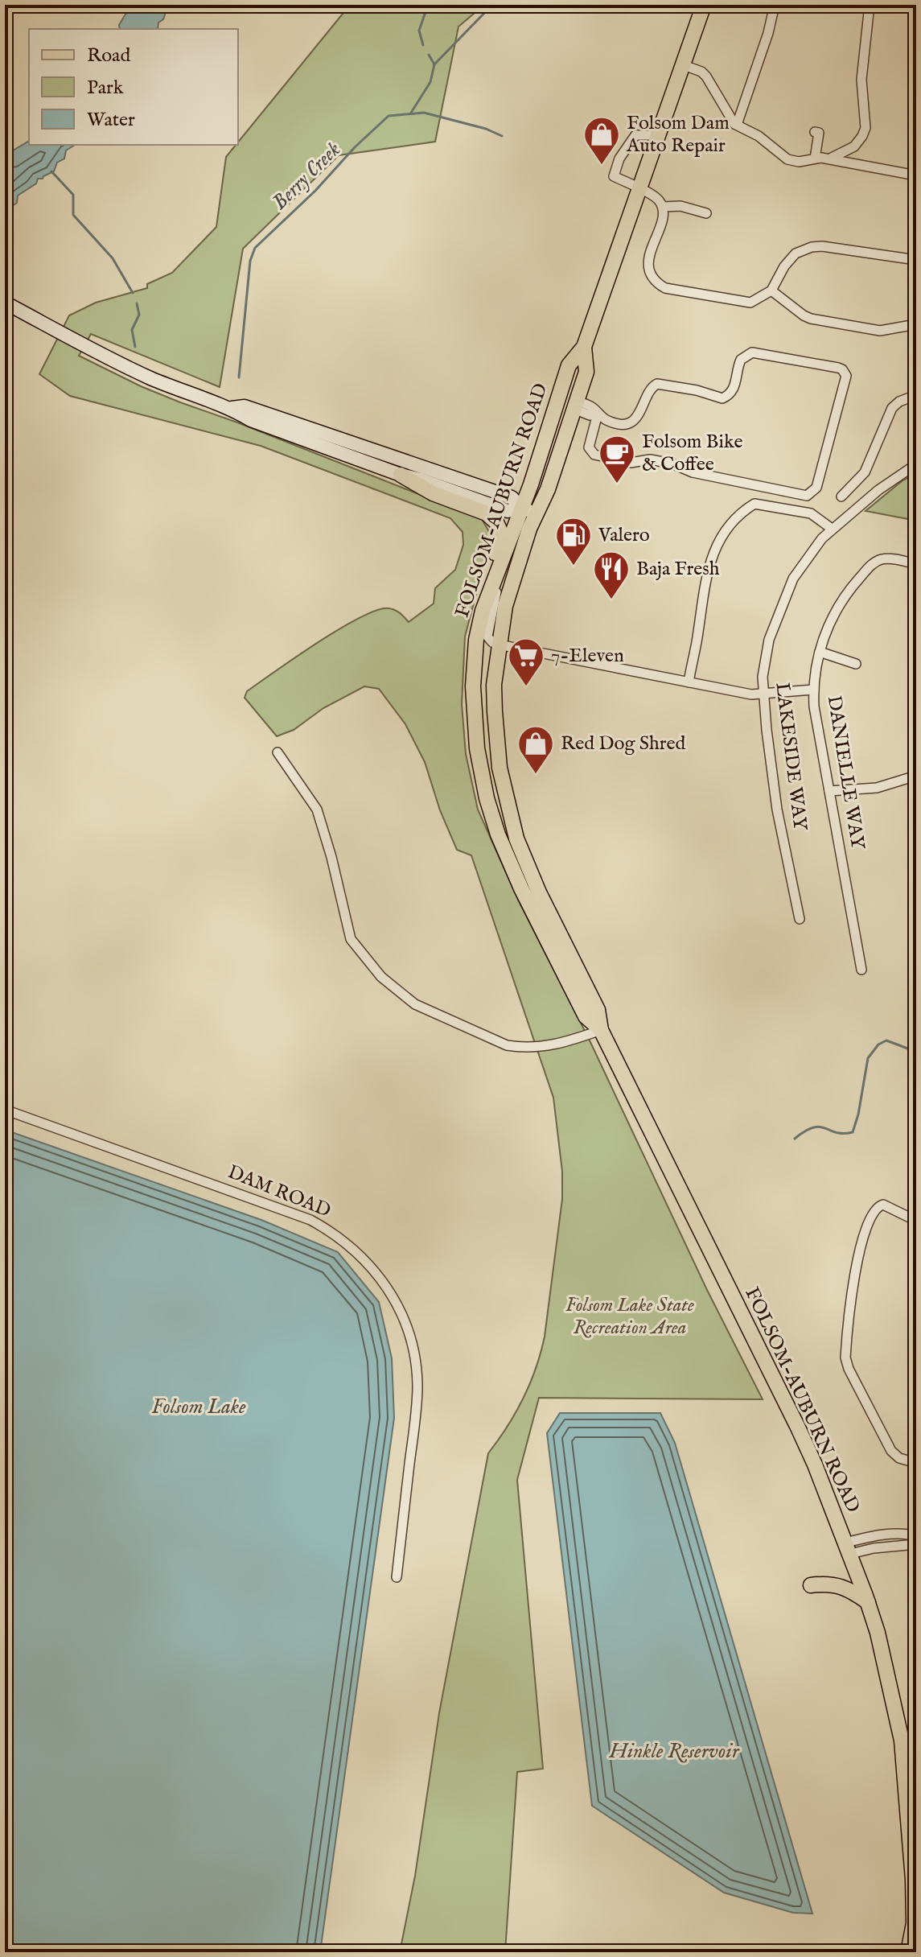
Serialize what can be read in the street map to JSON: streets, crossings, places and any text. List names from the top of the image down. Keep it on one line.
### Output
{"streets":{"main road":["FOLSOM-AUBURN ROAD"],"street":["LAKESIDE WAY","DANIELLE WAY","DAM ROAD"]},"water":["Berry Creek","Folsom Lake","Hinkle Reservoir"],"parks":["Folsom Lake State Recreation Area"],"places":{"shop":["Folsom Dam Auto Repair","Red Dog Shred"],"cafe":["Folsom Bike & Coffee"],"fuel station":["Valero"],"restaurant":["Baja Fresh"],"supermarket":["7-Eleven"]},"legend":["Road","Park","Water"]}
